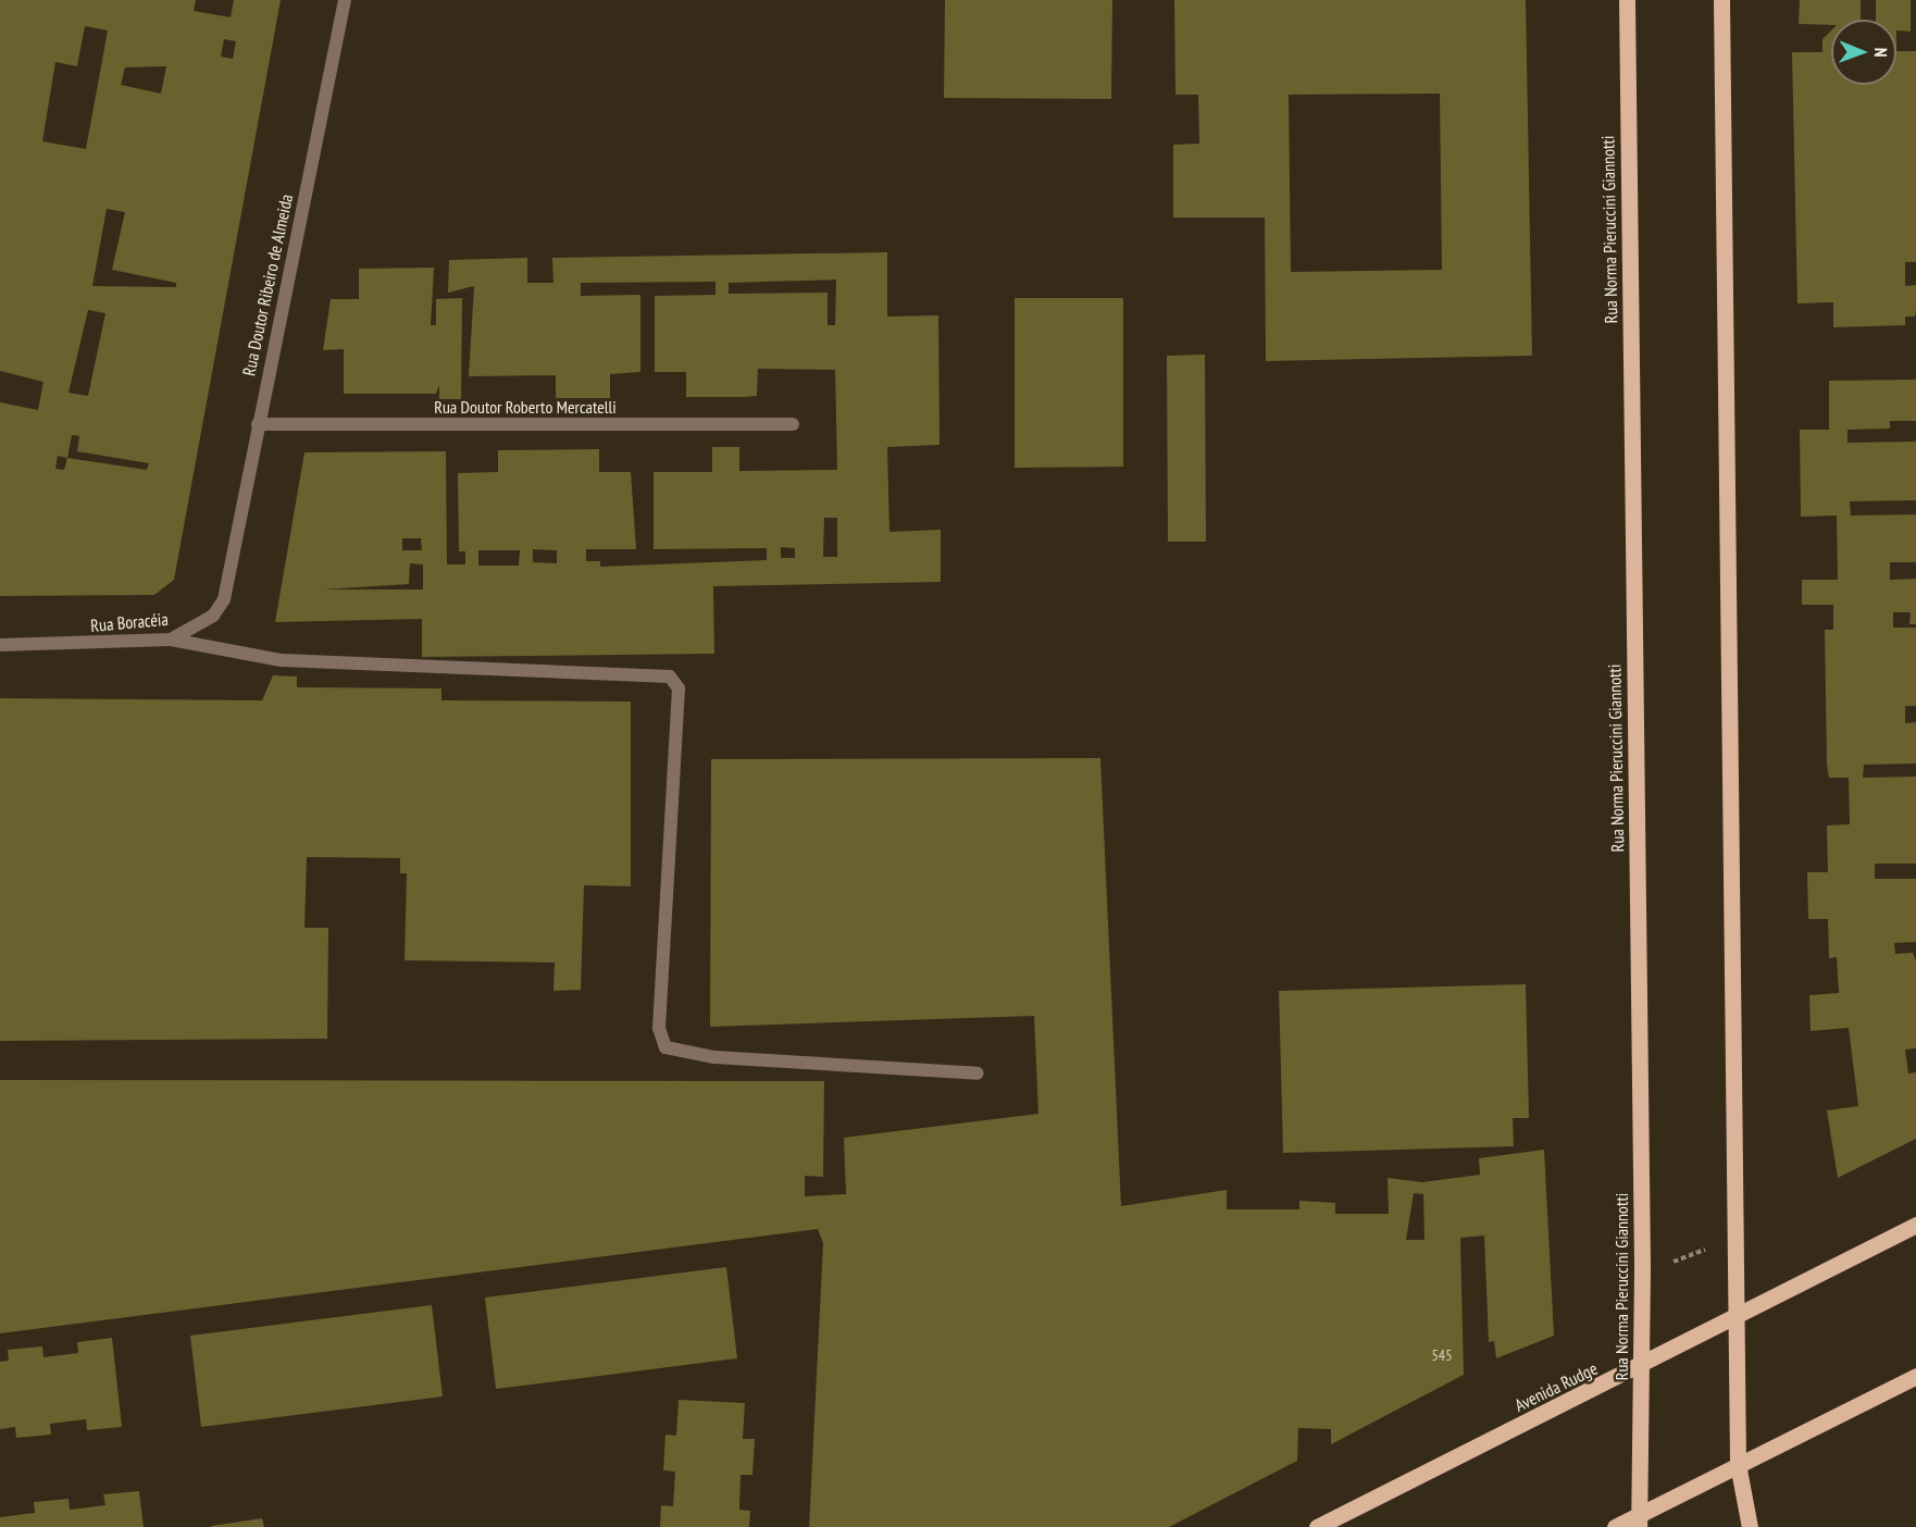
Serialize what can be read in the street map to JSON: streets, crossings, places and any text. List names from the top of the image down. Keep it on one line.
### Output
{"streets":{"main road":["Rua Norma Pieruccini Giannotti","Avenida Rudge"],"street":["Rua Doutor Ribeiro de Almeida","Rua Doutor Roberto Mercatelli","Rua Boracéia"]},"crossings":[["Rua Norma Pieruccini Giannotti","Avenida Rudge"],["Rua Doutor Ribeiro de Almeida","Rua Doutor Roberto Mercatelli"],["Rua Doutor Ribeiro de Almeida","Rua Boracéia"]],"house_numbers":["545"],"north":"right"}
